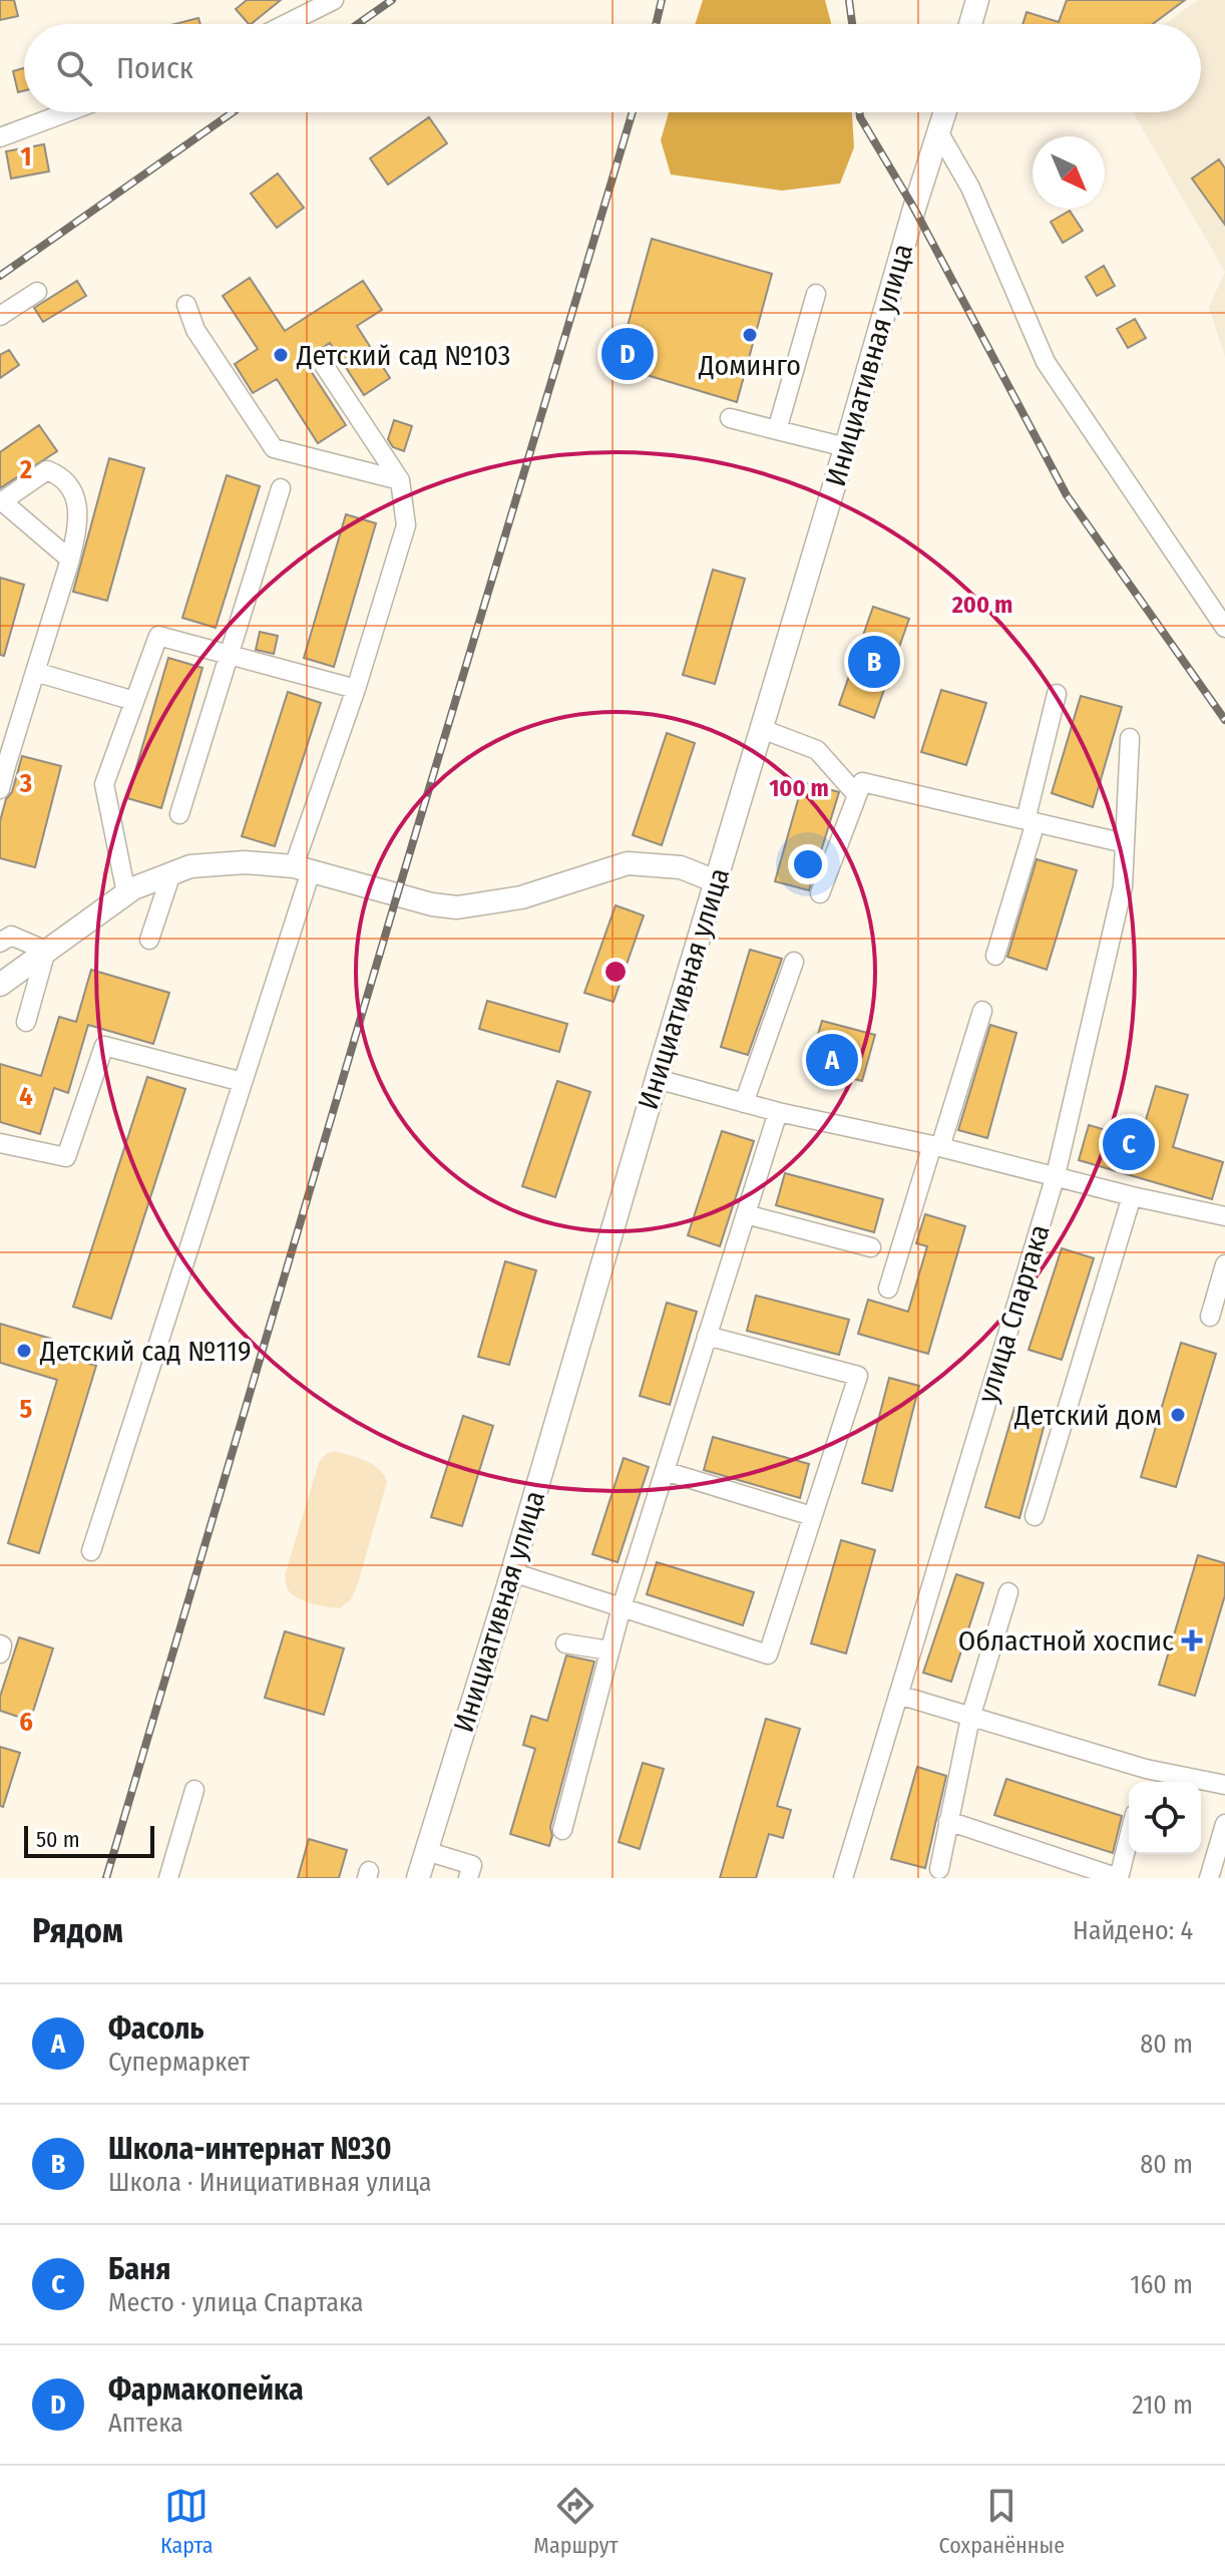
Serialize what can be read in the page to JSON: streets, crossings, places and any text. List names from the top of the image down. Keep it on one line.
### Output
{"streets":{"main road":["Инициативная улица"],"street":["улица Спартака"]},"places":{"other":["Доминго","Детский сад №103","Детский сад №119","Детский дом"],"health":["Областной хоспис"]},"scale_bar":"50 m","north":"bottom right","page":{"search":"Поиск","pins":["D","B","A","C"],"scale":"50 m","heading":["Рядом","Найдено: 4"],"list":[{"mark":"A","name":"Фасоль","note":"Супермаркет","value":"80 m"},{"mark":"B","name":"Школа-интернат №30","note":"Школа · Инициативная улица","value":"80 m"},{"mark":"C","name":"Баня","note":"Место · улица Спартака","value":"160 m"},{"mark":"D","name":"Фармакопейка","note":"Аптека","value":"210 m"}],"nav":["Карта","Маршрут","Сохранённые"]},"grid":{"rows":["1","2","3","4","5","6"]},"rings":["200 m","100 m"]}
